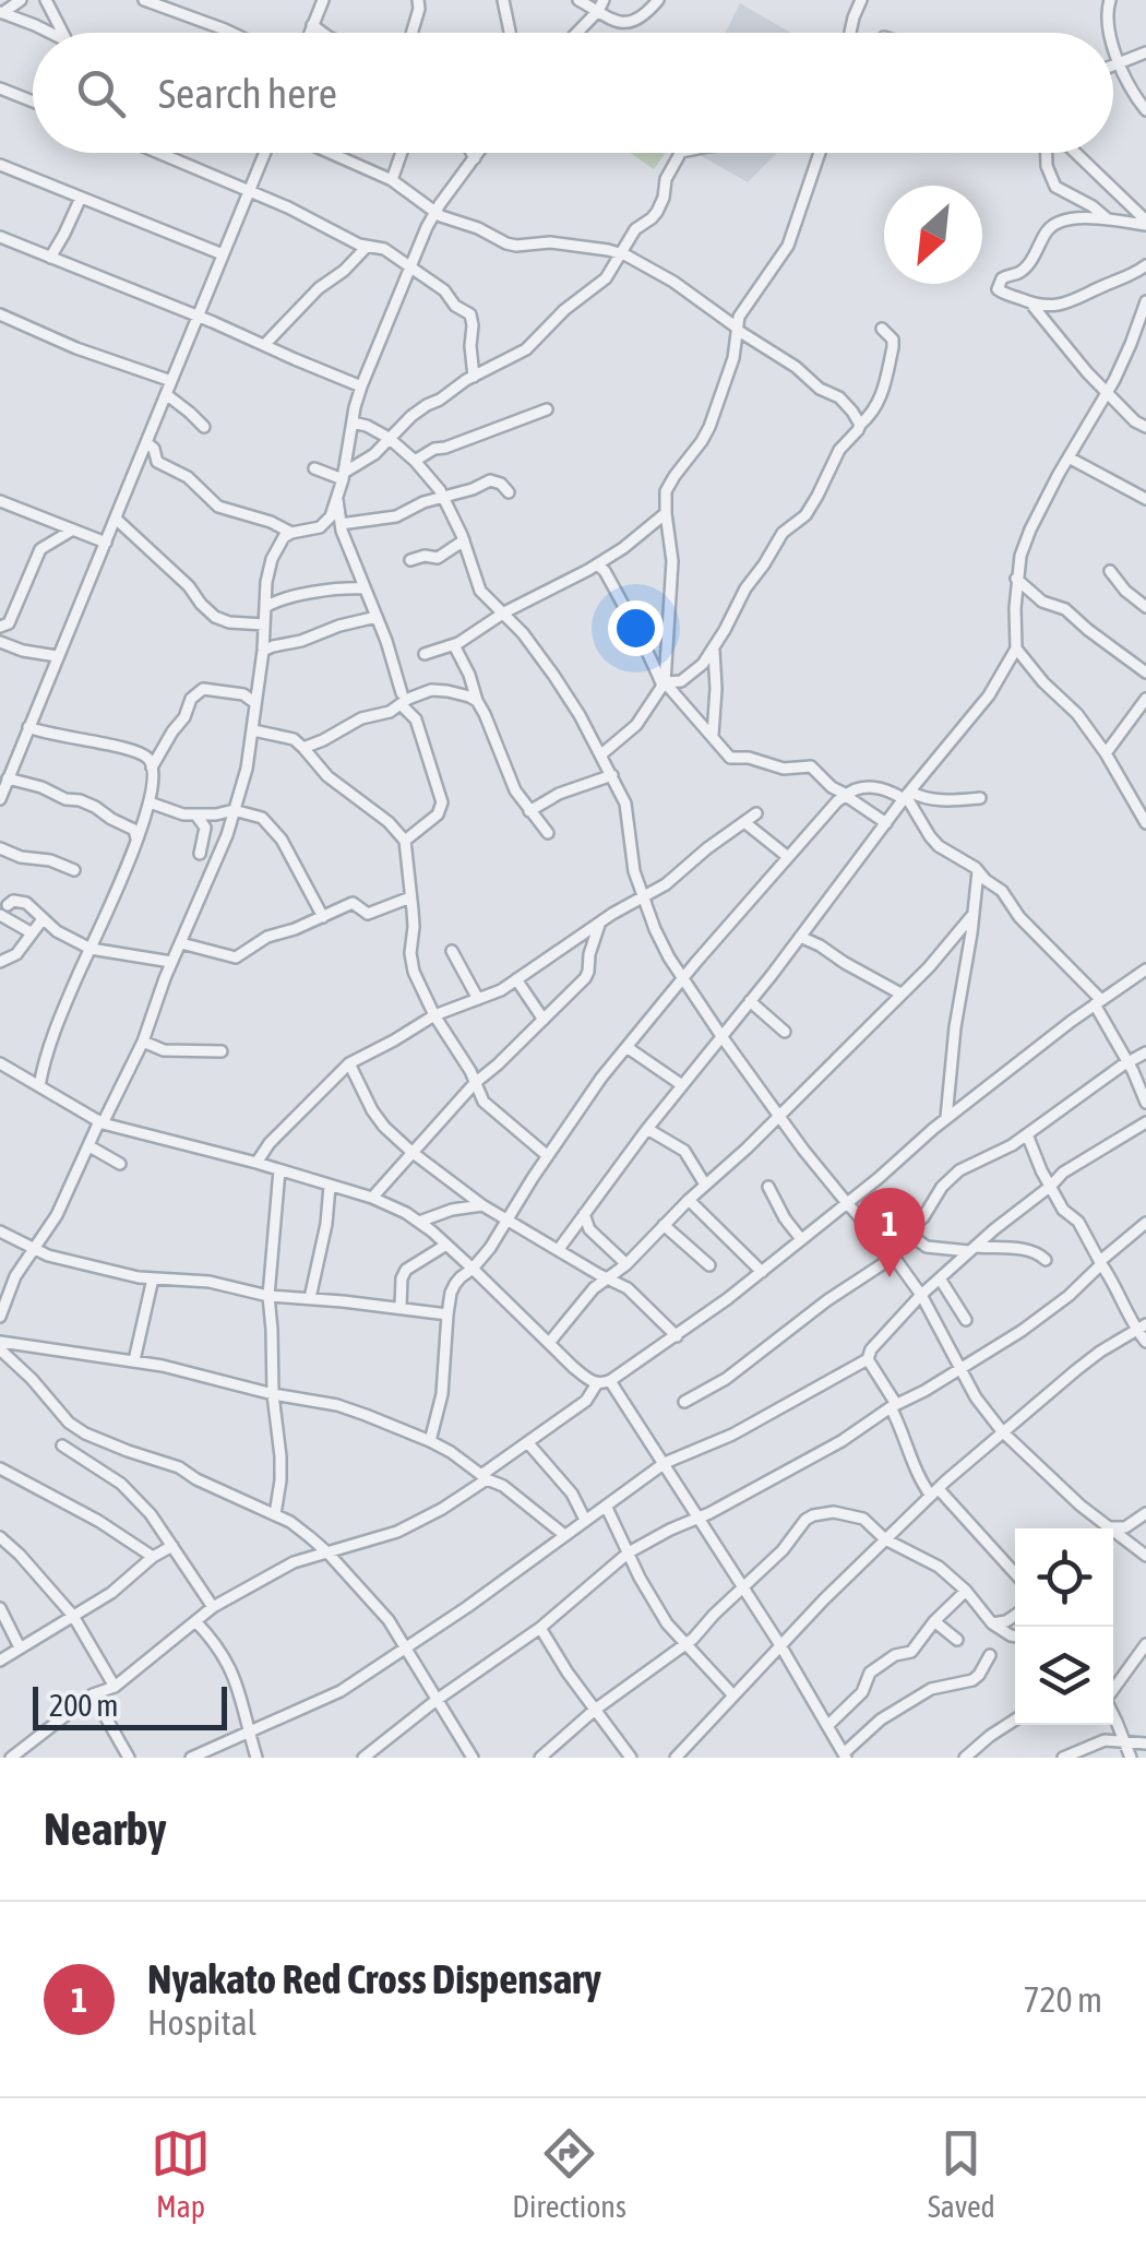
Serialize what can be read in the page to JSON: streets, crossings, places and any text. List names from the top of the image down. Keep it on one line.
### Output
{"scale_bar":"200 m","north":"bottom left","page":{"search":"Search here","pins":"1","scale":"200 m","heading":"Nearby","list":[{"mark":"1","name":"Nyakato Red Cross Dispensary","note":"Hospital","value":"720 m"}],"nav":["Map","Directions","Saved"]}}
